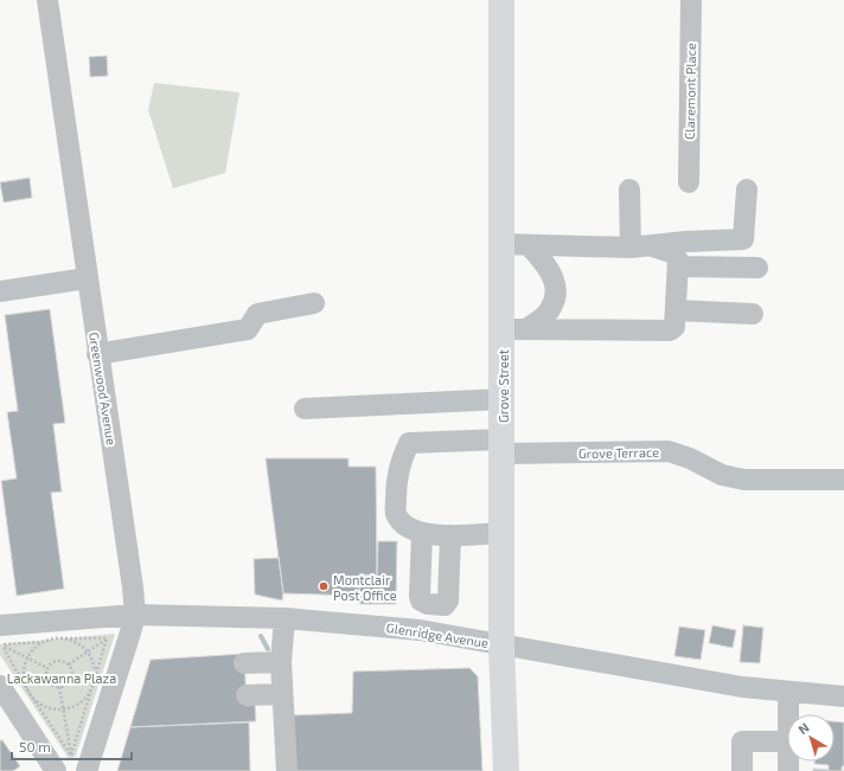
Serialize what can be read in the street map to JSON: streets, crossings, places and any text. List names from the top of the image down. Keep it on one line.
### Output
{"streets":{"main road":["Grove Street"],"street":["Claremont Place","Greenwood Avenue","Grove Terrace","Glenridge Avenue"]},"crossings":[["Grove Street","Grove Terrace"],["Grove Street","Glenridge Avenue"],["Greenwood Avenue","Glenridge Avenue"]],"parks":["Lackawanna Plaza"],"places":["Montclair Post Office"],"scale_bar":"50 m","north":"top left"}
